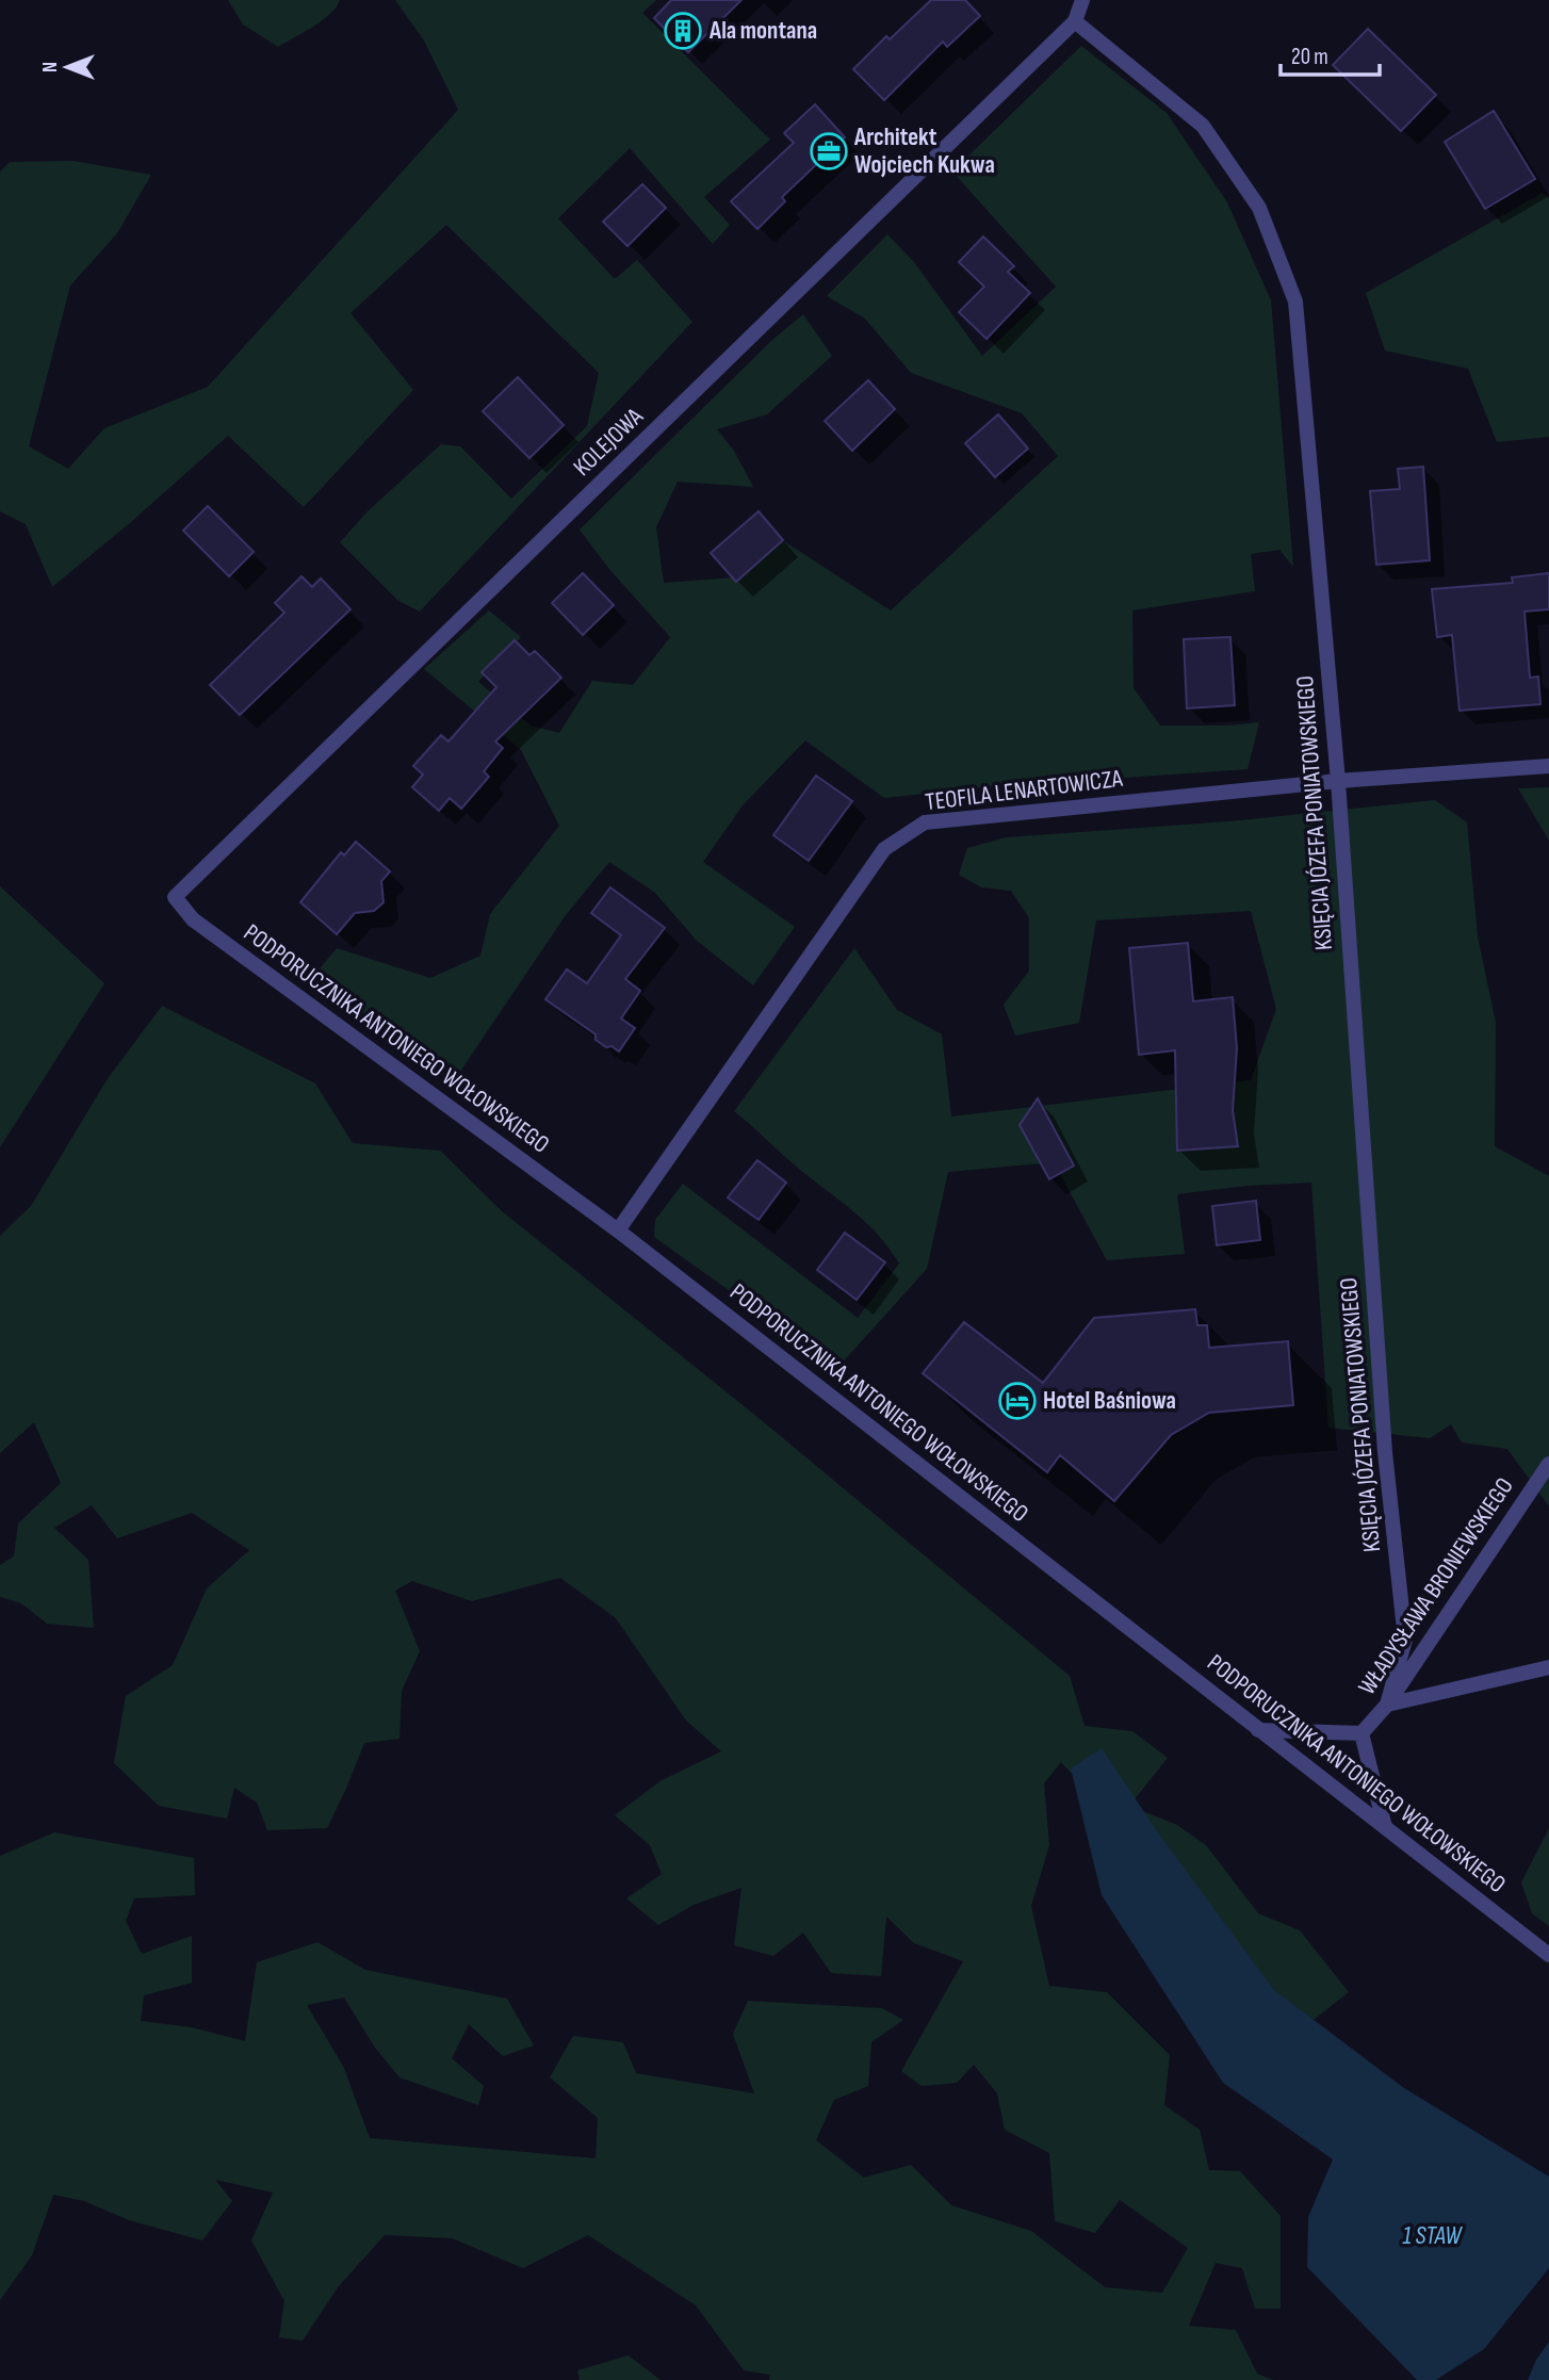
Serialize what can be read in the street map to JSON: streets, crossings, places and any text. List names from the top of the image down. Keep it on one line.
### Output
{"streets":{"street":["KOLEJOWA","TEOFILA LENARTOWICZA","KSIĘCIA JÓZEFA PONIATOWSKIEGO","PODPORUCZNIKA ANTONIEGO WOŁOWSKIEGO","WŁADYSŁAWA BRONIEWSKIEGO"]},"crossings":[["KOLEJOWA","KSIĘCIA JÓZEFA PONIATOWSKIEGO"],["KOLEJOWA","PODPORUCZNIKA ANTONIEGO WOŁOWSKIEGO"],["TEOFILA LENARTOWICZA","KSIĘCIA JÓZEFA PONIATOWSKIEGO"],["TEOFILA LENARTOWICZA","PODPORUCZNIKA ANTONIEGO WOŁOWSKIEGO"],["KSIĘCIA JÓZEFA PONIATOWSKIEGO","WŁADYSŁAWA BRONIEWSKIEGO"]],"water":["1 STAW"],"places":{"building":["Ala montana"],"office":["Architekt Wojciech Kukwa"],"hotel":["Hotel Baśniowa"]},"scale_bar":"20 m","north":"left"}
